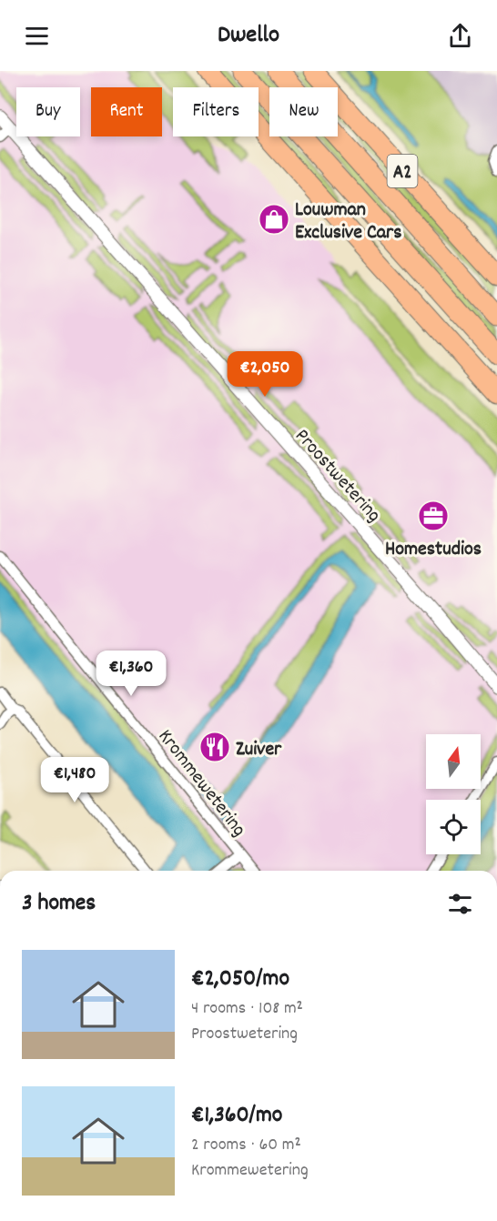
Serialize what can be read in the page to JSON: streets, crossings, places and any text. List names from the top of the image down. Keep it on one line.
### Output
{"streets":{"highway":["A2"],"street":["Proostwetering","Krommewetering"]},"places":{"shop":["Louwman Exclusive Cars"],"office":["Homestudios"],"restaurant":["Zuiver"]},"north":"top","page":{"header":"Dwello","chip":["Buy","Rent","Filters","New"],"price":["€2,050","€1,360","€1,480"],"heading":"3 homes","list":[{"name":"€2,050/mo","note":"4 rooms · 108 m² · Proostwetering"},{"name":"€1,360/mo","note":"2 rooms · 60 m² · Krommewetering"}]}}
